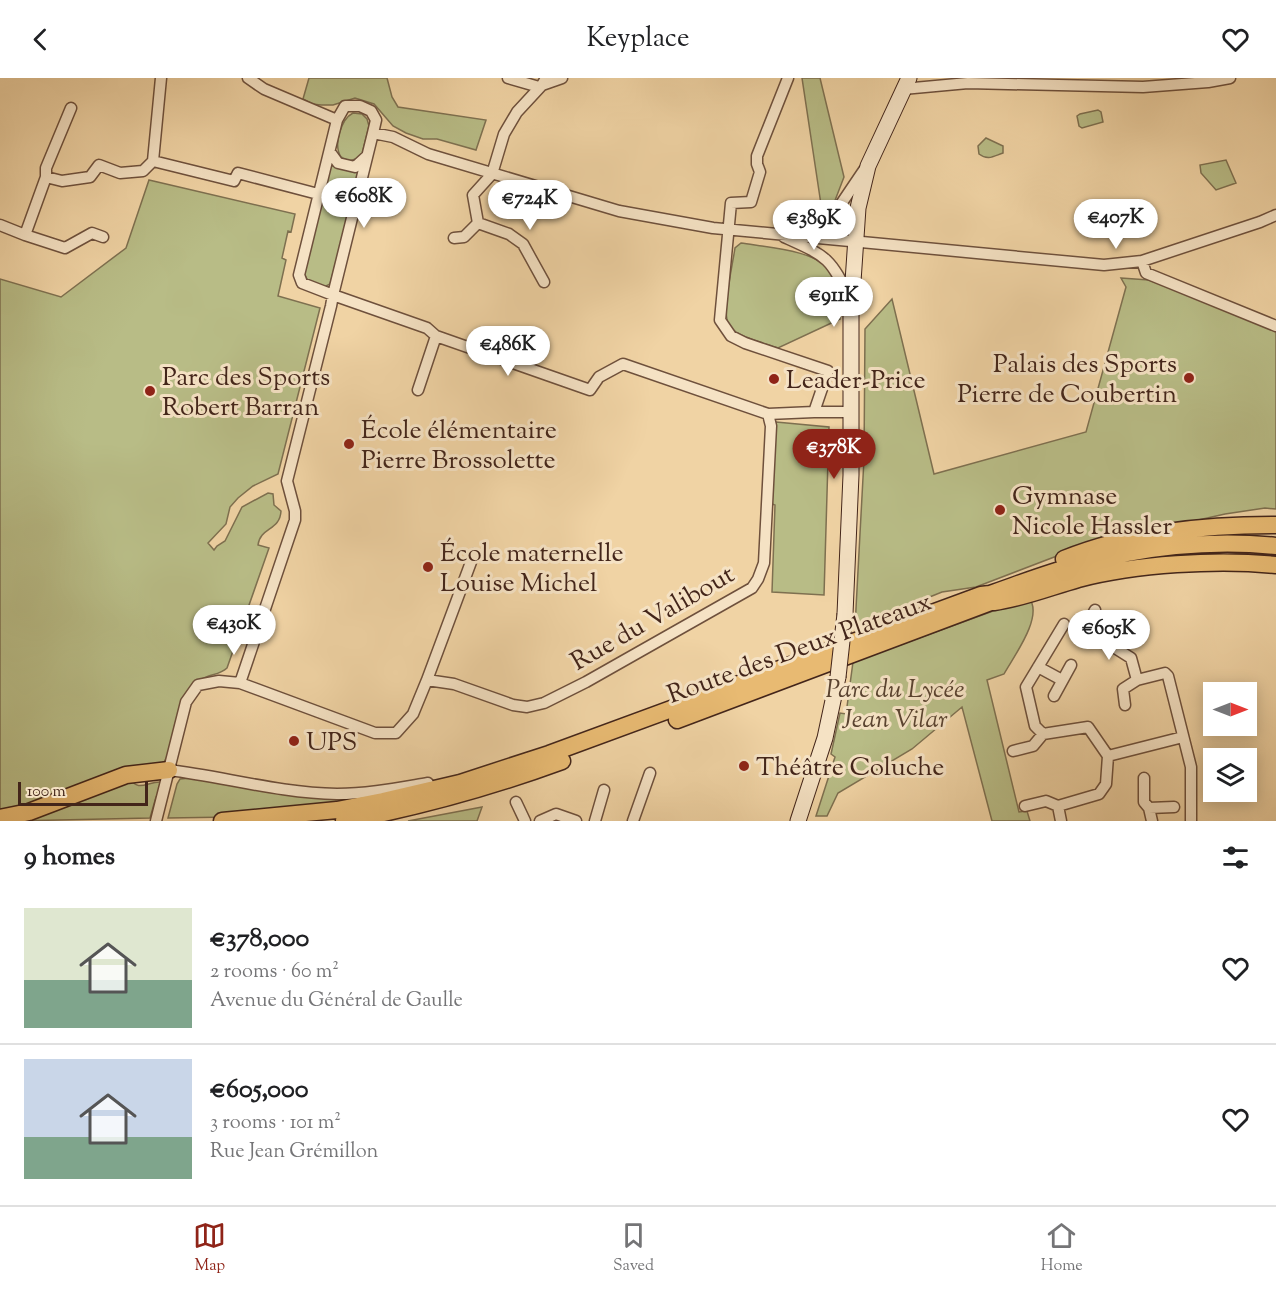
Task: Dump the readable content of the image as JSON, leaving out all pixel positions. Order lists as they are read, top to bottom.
{
  "streets": {
    "main road": ["Route des Deux Plateaux"],
    "street": ["Rue du Valibout"]
  },
  "parks": ["Parc du Lycée Jean Vilar"],
  "places": [
    "Palais des Sports Pierre de Coubertin",
    "Leader-Price",
    "Parc des Sports Robert Barran",
    "École élémentaire Pierre Brossolette",
    "Gymnase Nicole Hassler",
    "École maternelle Louise Michel",
    "UPS",
    "Théâtre Coluche"
  ],
  "scale_bar": "100 m",
  "north": "right",
  "page": {
    "header": "Keyplace",
    "price": [
      "€608K",
      "€724K",
      "€407K",
      "€389K",
      "€911K",
      "€486K",
      "€378K",
      "€430K",
      "€605K"
    ],
    "scale": "100 m",
    "heading": "9 homes",
    "list": [
      {
        "name": "€378,000",
        "note": "2 rooms · 60 m² · Avenue du Général de Gaulle"
      },
      {
        "name": "€605,000",
        "note": "3 rooms · 101 m² · Rue Jean Grémillon"
      }
    ],
    "tabs": ["Map", "Saved", "Home"]
  }
}
